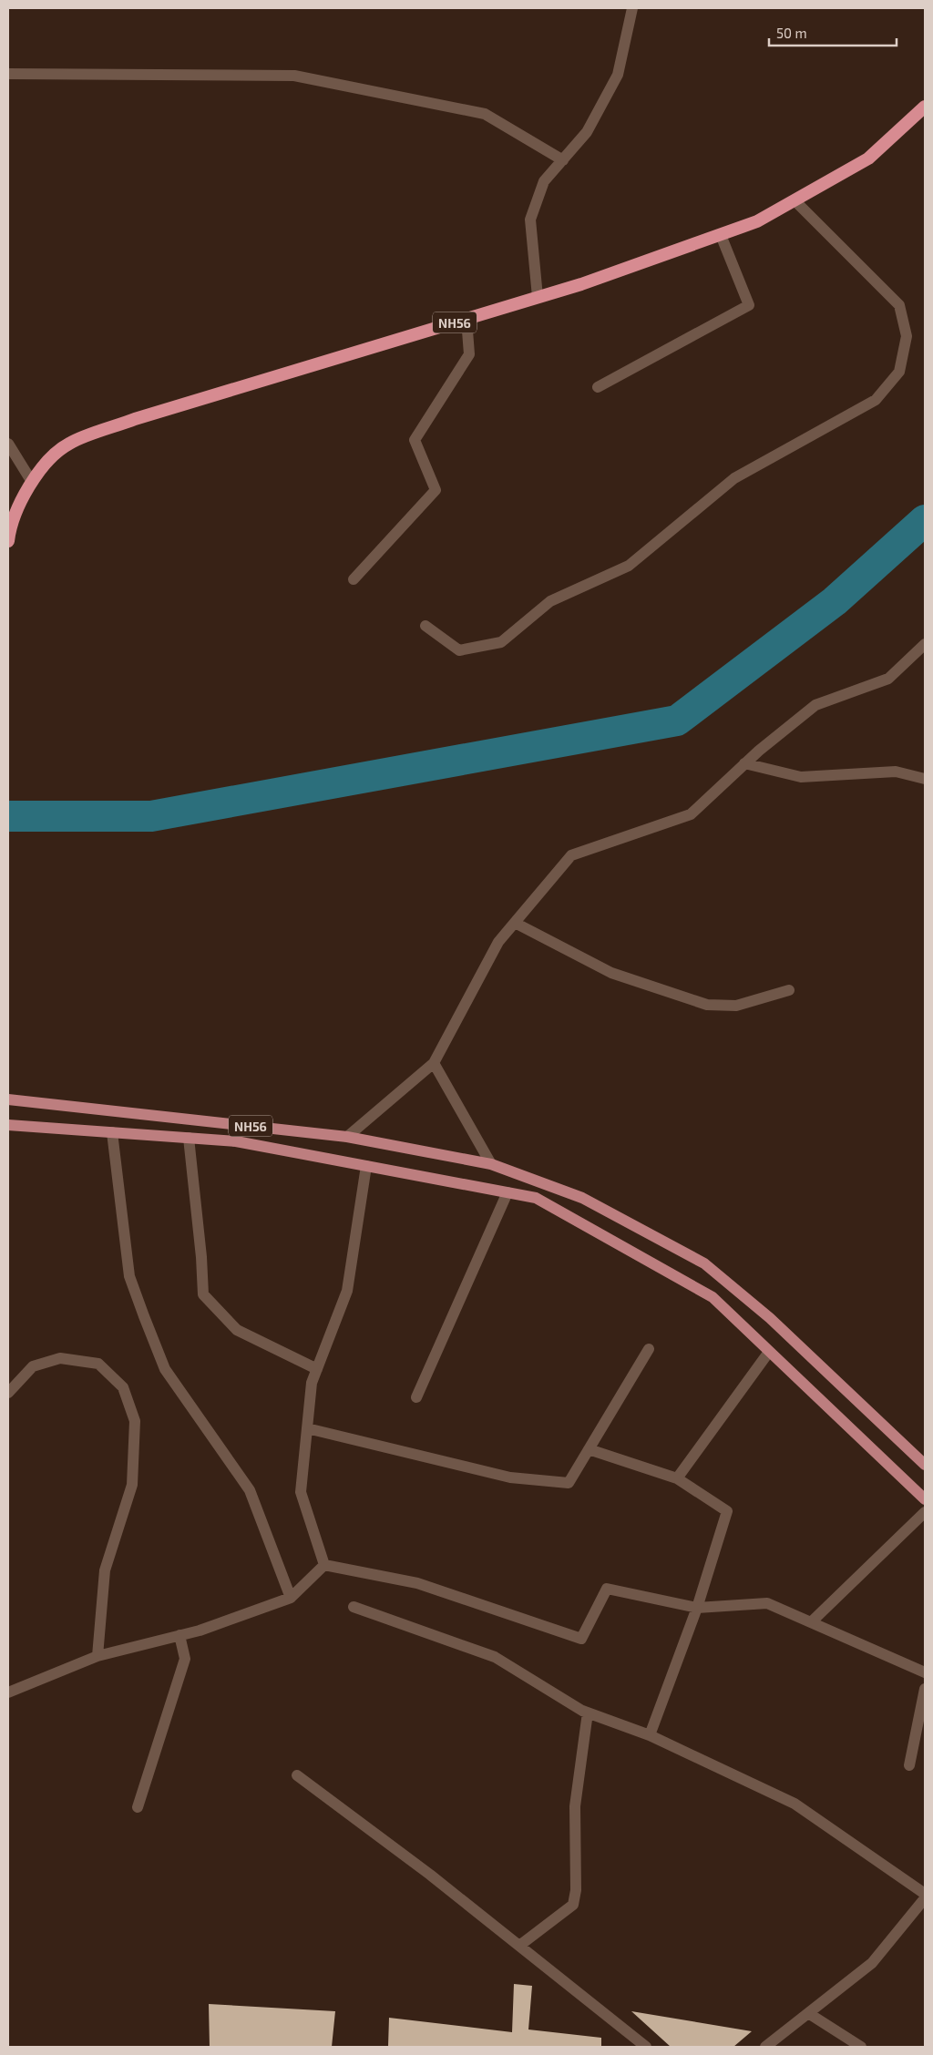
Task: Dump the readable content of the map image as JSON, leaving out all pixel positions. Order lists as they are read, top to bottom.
{
  "streets": {
    "highway": ["NH56"]
  },
  "scale_bar": "50 m"
}
